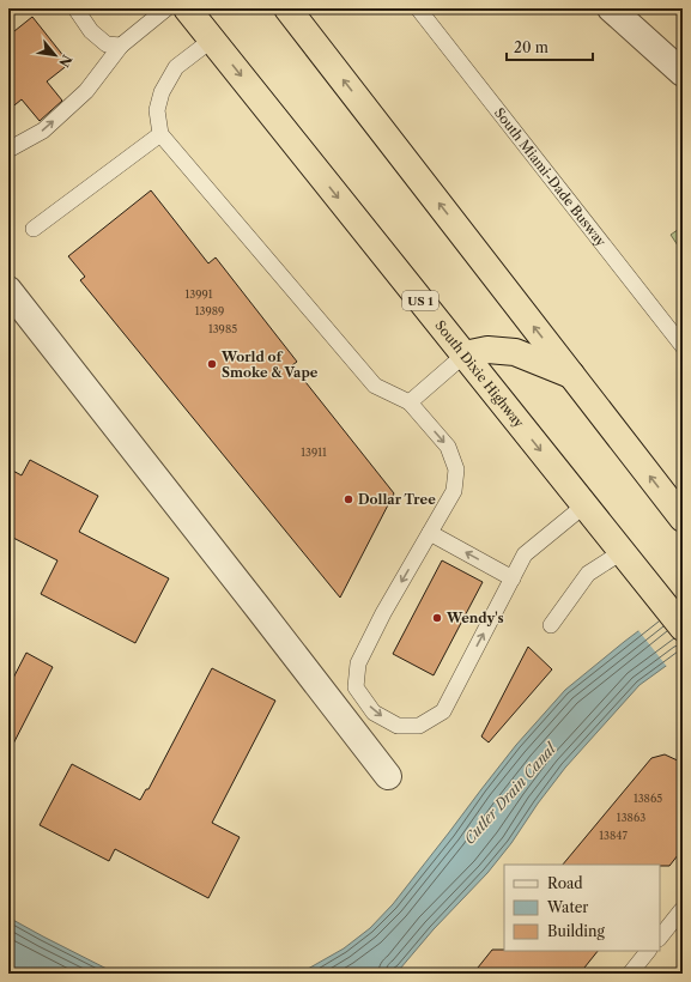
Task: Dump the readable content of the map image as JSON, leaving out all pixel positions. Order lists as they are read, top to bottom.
{
  "streets": {
    "highway": ["US 1", "South Dixie Highway"],
    "lane": ["South Miami-Dade Busway"]
  },
  "water": ["Cutler Drain Canal"],
  "places": ["World of Smoke & Vape", "Dollar Tree", "Wendy's"],
  "house_numbers": [
    "13991",
    "13989",
    "13985",
    "13911",
    "13865",
    "13863",
    "13847"
  ],
  "legend": ["Road", "Water", "Building"],
  "scale_bar": "20 m",
  "north": "bottom right"
}
